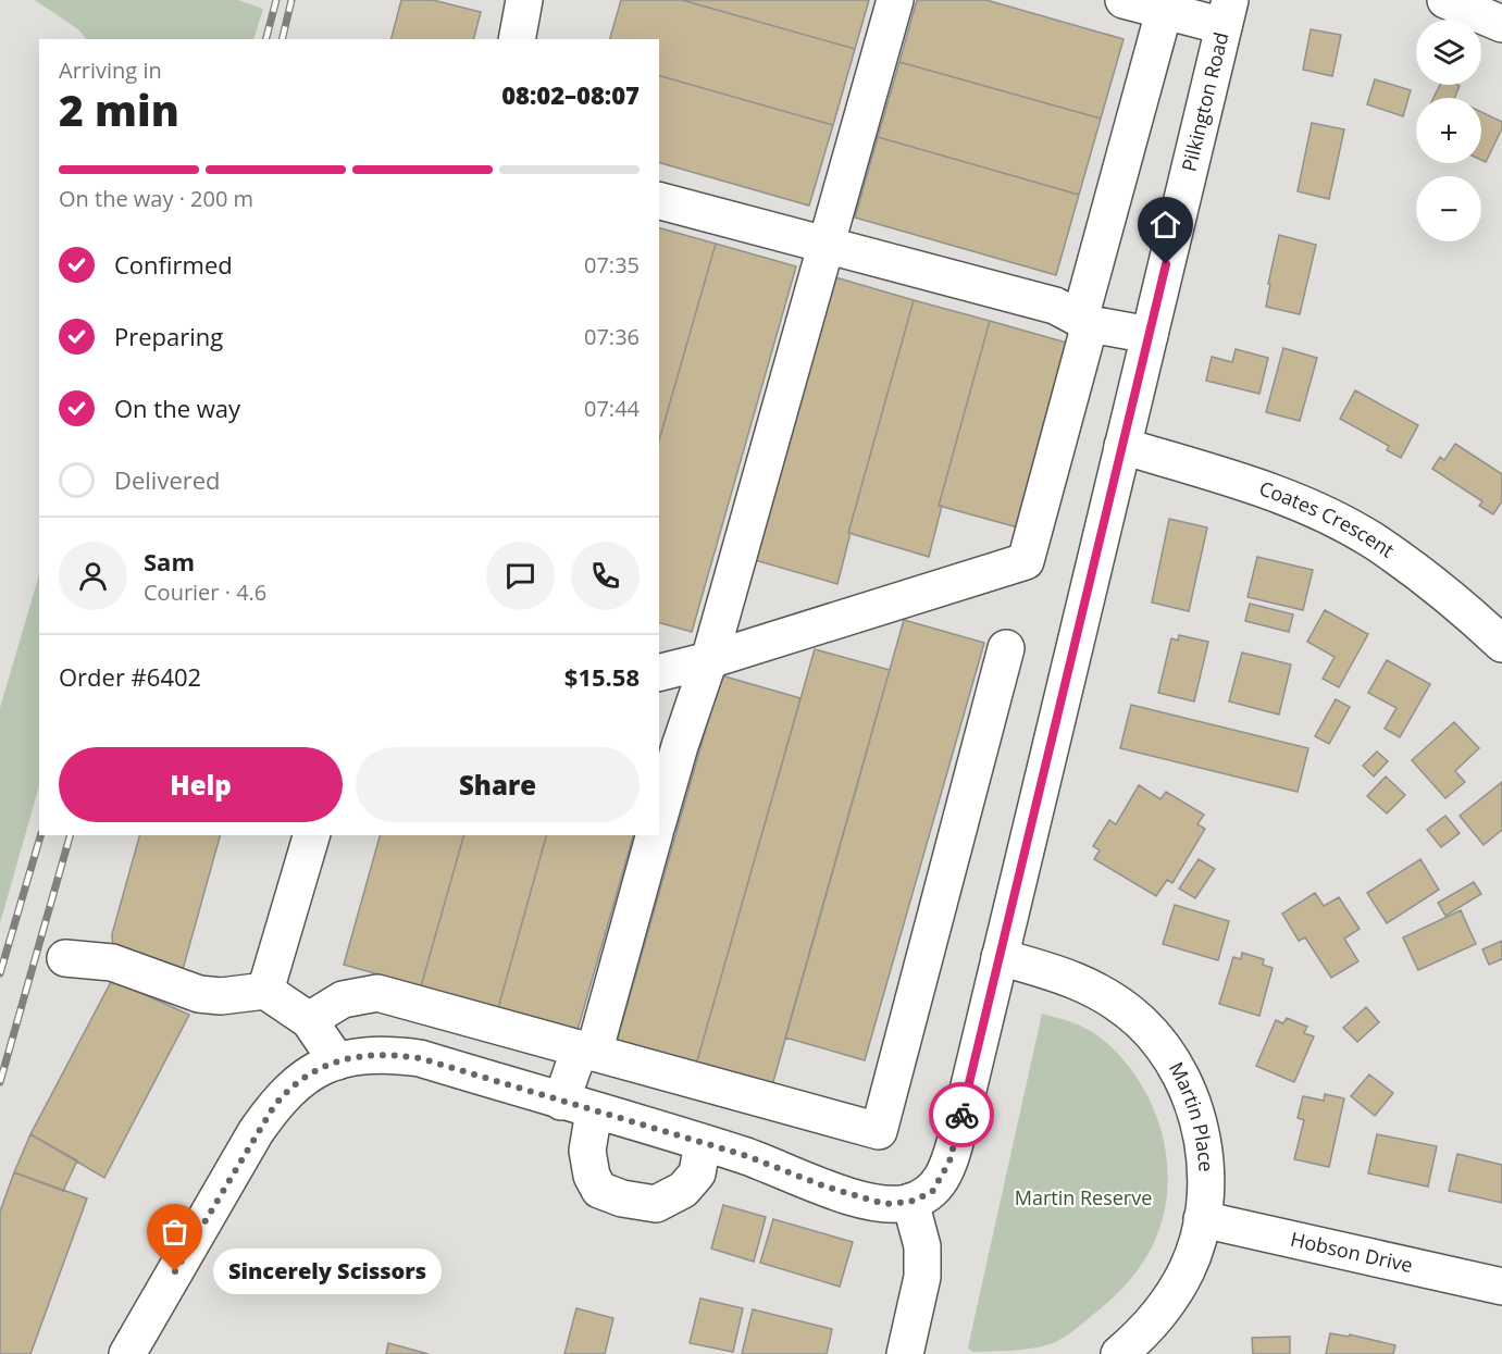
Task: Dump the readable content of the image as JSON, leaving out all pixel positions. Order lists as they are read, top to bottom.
{
  "streets": {
    "main road": [
      "Pilkington Road",
      "Coates Crescent",
      "Martin Place",
      "Hobson Drive"
    ]
  },
  "crossings": [
    ["Pilkington Road", "Coates Crescent"],
    ["Pilkington Road", "Martin Place"],
    ["Martin Place", "Hobson Drive"]
  ],
  "parks": ["Martin Reserve"],
  "places": ["Sincerely Scissors"],
  "page": {
    "map_buttons": ["+", "−"],
    "heading": ["2 min", "Arriving in", "08:02–08:07"],
    "panel": [
      "Sam",
      "Courier · 4.6",
      "Order #6402",
      "$15.58"
    ],
    "bar": "On the way · 200 m",
    "list": [
      ["Confirmed", "07:35"],
      ["Preparing", "07:36"],
      ["On the way", "07:44"],
      "Delivered"
    ],
    "buttons": ["Help", "Share"],
    "bubble": "Sincerely Scissors"
  }
}
